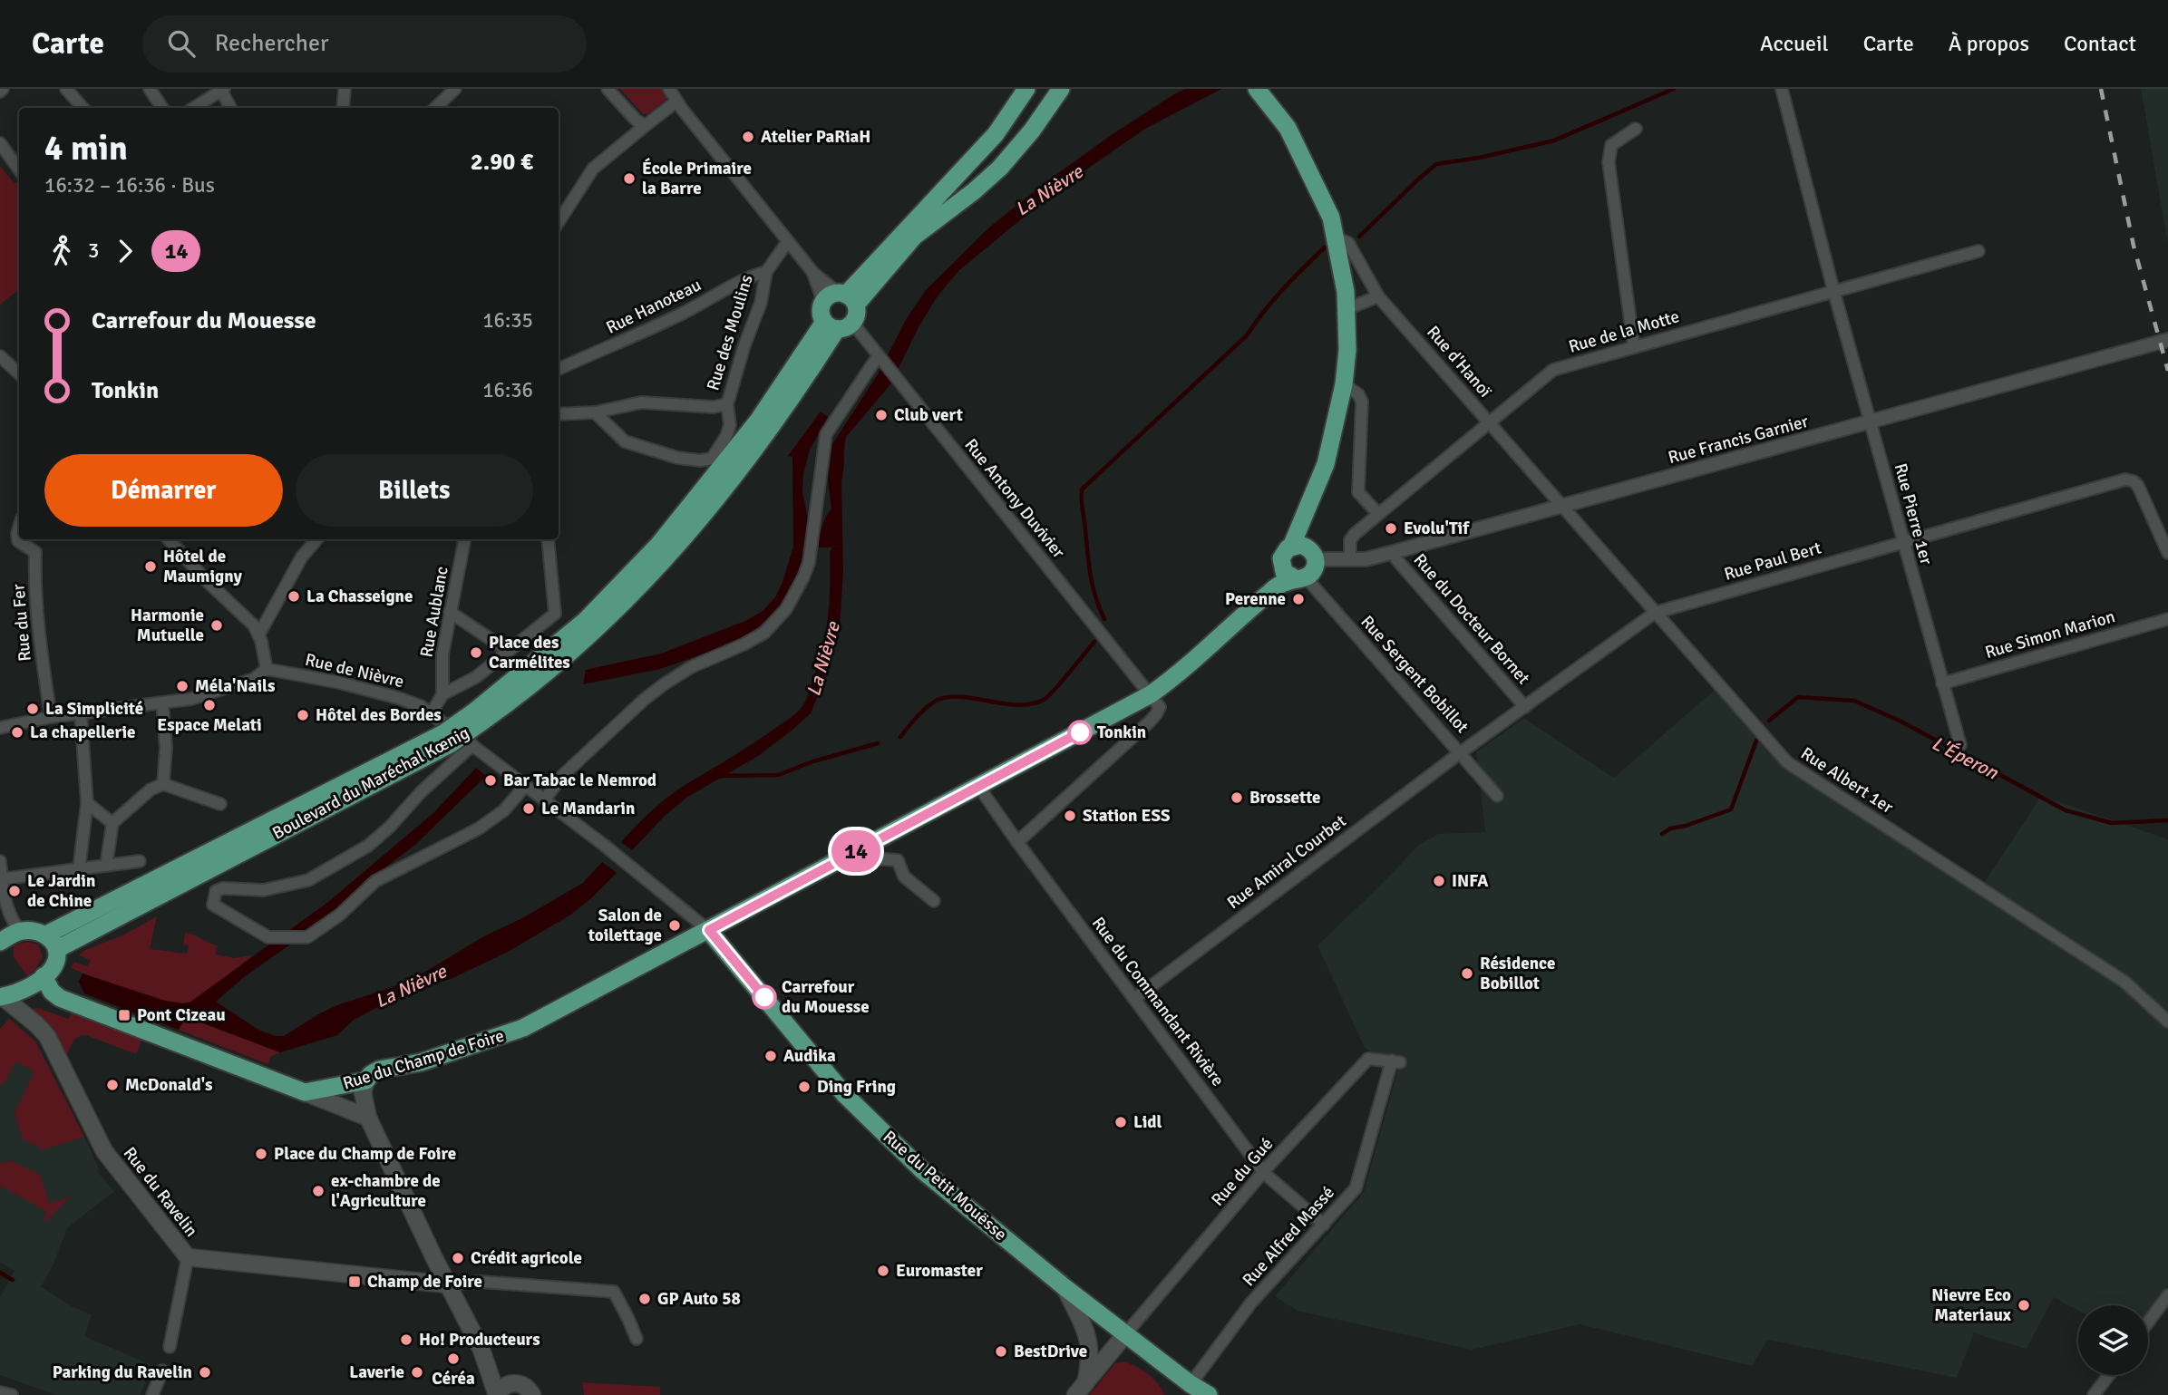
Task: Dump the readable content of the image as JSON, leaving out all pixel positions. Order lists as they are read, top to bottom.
{
  "streets": {
    "main road": [
      "Boulevard du Maréchal Kœnig",
      "Rue du Champ de Foire",
      "Rue du Petit Mouësse",
      "Rue du Ravelin"
    ],
    "street": [
      "Rue Hanoteau",
      "Rue de la Motte",
      "Rue des Moulins",
      "Rue d'Hanoï",
      "Rue Francis Garnier",
      "Rue Antony Duvivier",
      "Rue Pierre 1er",
      "Rue Paul Bert",
      "Rue Aublanc",
      "Rue du Docteur Bornet",
      "Rue du Fer",
      "Rue Simon Marion",
      "Rue de Nièvre",
      "Rue Sergent Bobillot",
      "Rue Albert 1er",
      "Rue Amiral Courbet",
      "Rue du Commandant Rivière",
      "Rue du Gué",
      "Rue Alfred Massé"
    ]
  },
  "crossings": [
    ["Rue Hanoteau", "Rue des Moulins"],
    ["Rue de la Motte", "Rue d'Hanoï"],
    ["Rue de la Motte", "Rue Francis Garnier"],
    ["Rue de la Motte", "Rue Pierre 1er"],
    ["Rue d'Hanoï", "Rue Francis Garnier"],
    ["Rue d'Hanoï", "Rue Albert 1er"],
    ["Rue Francis Garnier", "Rue Pierre 1er"],
    ["Rue Francis Garnier", "Rue du Docteur Bornet"],
    ["Rue Francis Garnier", "Rue Sergent Bobillot"],
    ["Rue Francis Garnier", "Rue Albert 1er"],
    ["Rue Antony Duvivier", "Boulevard du Maréchal Kœnig"],
    ["Rue Antony Duvivier", "Rue du Champ de Foire"],
    ["Rue Pierre 1er", "Rue Paul Bert"],
    ["Rue Pierre 1er", "Rue Simon Marion"],
    ["Rue Paul Bert", "Rue du Docteur Bornet"],
    ["Rue Paul Bert", "Rue Sergent Bobillot"],
    ["Rue Paul Bert", "Rue Albert 1er"],
    ["Rue Paul Bert", "Rue Amiral Courbet"],
    ["Rue de Nièvre", "Rue du Champ de Foire"],
    ["Rue de Nièvre", "Rue du Petit Mouësse"],
    ["Rue Sergent Bobillot", "Rue Amiral Courbet"],
    ["Rue Amiral Courbet", "Rue du Commandant Rivière"],
    ["Rue du Commandant Rivière", "Rue du Champ de Foire"],
    ["Rue du Commandant Rivière", "Rue du Gué"],
    ["Rue du Commandant Rivière", "Rue Alfred Massé"],
    ["Rue du Champ de Foire", "Rue du Petit Mouësse"],
    ["Rue du Gué", "Rue du Petit Mouësse"],
    ["Rue du Gué", "Rue Alfred Massé"],
    ["Rue du Petit Mouësse", "Rue Alfred Massé"]
  ],
  "water": ["La Nièvre", "L'Éperon"],
  "places": {
    "other": [
      "Atelier PaRiaH",
      "École Primaire la Barre",
      "Club vert",
      "Evolu'Tif",
      "Hôtel de Maumigny",
      "La Chasseigne",
      "Perenne",
      "Harmonie Mutuelle",
      "Place des Carmélites",
      "Méla'Nails",
      "Espace Melati",
      "La Simplicité",
      "Hôtel des Bordes",
      "La chapellerie",
      "Tonkin",
      "Bar Tabac le Nemrod",
      "Brossette",
      "Le Mandarin",
      "Station ESS",
      "INFA",
      "Le Jardin de Chine",
      "Salon de toilettage",
      "Résidence Bobillot",
      "Carrefour du Mouesse",
      "Audika",
      "McDonald's",
      "Ding Fring",
      "Lidl",
      "Place du Champ de Foire",
      "ex-chambre de l'Agriculture",
      "Crédit agricole",
      "Euromaster",
      "GP Auto 58",
      "Nievre Eco Materiaux",
      "Ho! Producteurs",
      "BestDrive",
      "Céréa",
      "Parking du Ravelin",
      "Laverie"
    ],
    "transit": ["Pont Cizeau", "Champ de Foire"]
  },
  "lines": ["bus line 14"],
  "page": {
    "header": "Carte",
    "search": "Rechercher",
    "nav": [
      "Accueil",
      "Carte",
      "À propos",
      "Contact"
    ],
    "on_map": "14",
    "heading": ["4 min", "16:32 – 16:36 · Bus", "2.90 €"],
    "legs": ["3", "14"],
    "list": [
      {
        "name": "Carrefour du Mouesse",
        "value": "16:35"
      },
      {
        "name": "Tonkin",
        "value": "16:36"
      }
    ],
    "buttons": ["Démarrer", "Billets"]
  }
}
